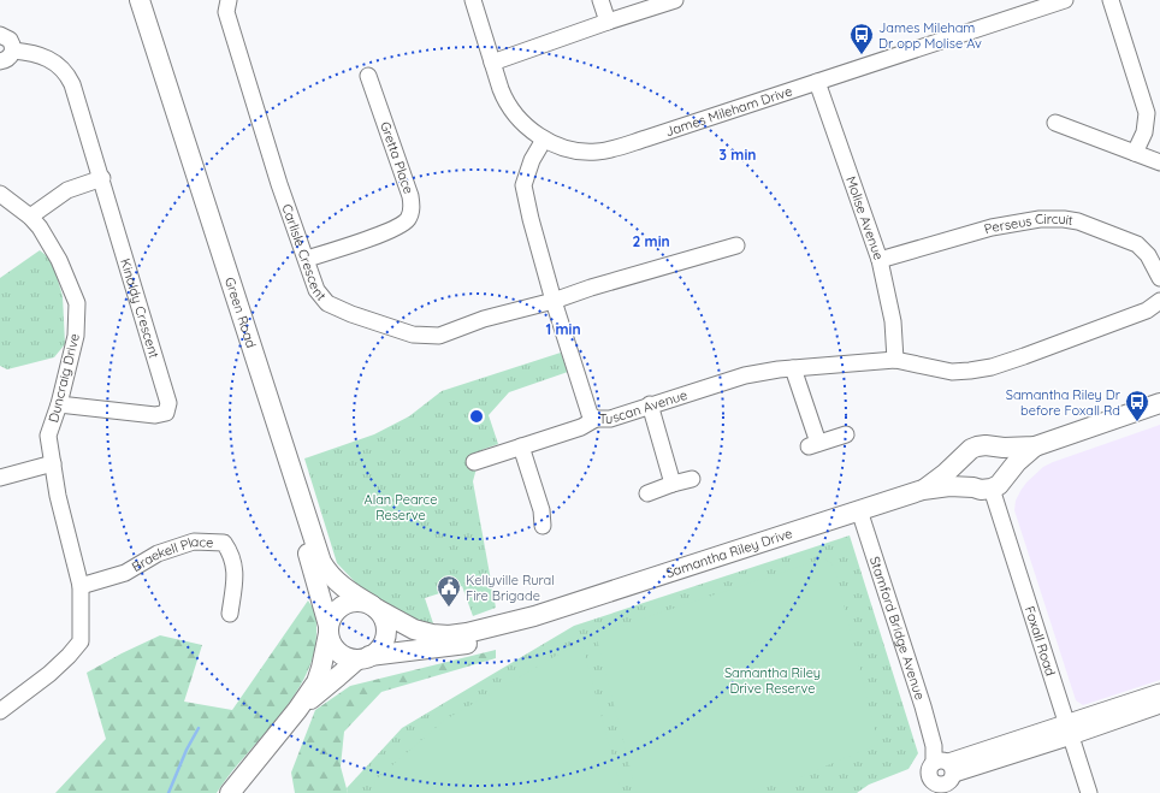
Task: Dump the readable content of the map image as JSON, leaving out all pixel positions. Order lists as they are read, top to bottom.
{
  "streets": {
    "main road": ["Green Road", "Samantha Riley Drive"],
    "street": [
      "James Mileham Drive",
      "Gretta Place",
      "Molise Avenue",
      "Perseus Circuit",
      "Carlisle Crescent",
      "Kinaldy Crescent",
      "Duncraig Drive",
      "Tuscan Avenue",
      "Braekell Place",
      "Stamford Bridge Avenue",
      "Foxall Road"
    ]
  },
  "crossings": [
    ["James Mileham Drive", "Molise Avenue"],
    ["James Mileham Drive", "Tuscan Avenue"],
    ["Gretta Place", "Carlisle Crescent"],
    ["Molise Avenue", "Perseus Circuit"],
    ["Molise Avenue", "Tuscan Avenue"],
    ["Carlisle Crescent", "Tuscan Avenue"],
    ["Kinaldy Crescent", "Duncraig Drive"],
    ["Green Road", "Samantha Riley Drive"],
    ["Duncraig Drive", "Braekell Place"],
    ["Samantha Riley Drive", "Stamford Bridge Avenue"],
    ["Samantha Riley Drive", "Foxall Road"]
  ],
  "parks": ["Alan Pearce Reserve", "Samantha Riley Drive Reserve"],
  "places": {
    "bus stop": ["James Mileham Dr opp Molise Av", "Samantha Riley Dr before Foxall Rd"],
    "public building": ["Kellyville Rural Fire Brigade"]
  },
  "rings": ["3 min", "2 min", "1 min"]
}
